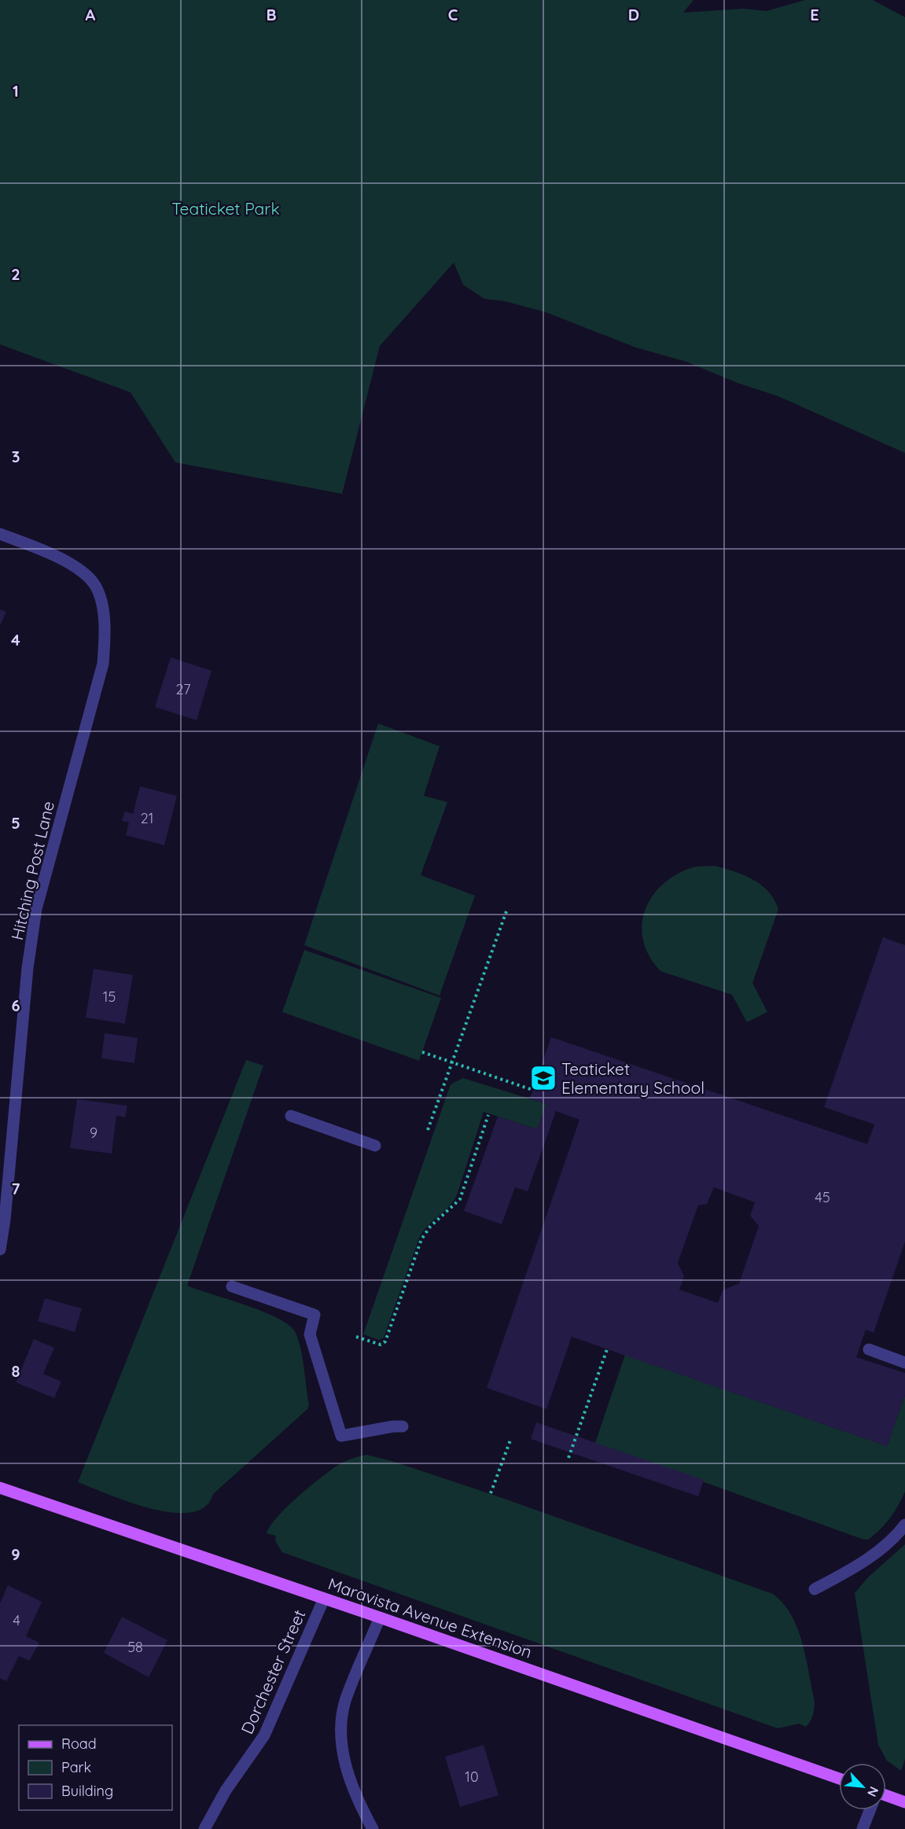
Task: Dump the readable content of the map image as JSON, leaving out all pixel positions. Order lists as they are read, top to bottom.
{
  "streets": {
    "main road": ["Maravista Avenue Extension"],
    "street": ["Hitching Post Lane", "Dorchester Street"]
  },
  "crossings": [
    ["Maravista Avenue Extension", "Dorchester Street"]
  ],
  "parks": ["Teaticket Park"],
  "places": {
    "school or university": ["Teaticket Elementary School"]
  },
  "house_numbers": [
    "27",
    "21",
    "15",
    "9",
    "45",
    "4",
    "58",
    "10"
  ],
  "legend": ["Road", "Park", "Building"],
  "north": "bottom right",
  "grid": {
    "columns": [
      "A",
      "B",
      "C",
      "D",
      "E"
    ],
    "rows": [
      "1",
      "2",
      "3",
      "4",
      "5",
      "6",
      "7",
      "8",
      "9"
    ]
  }
}
